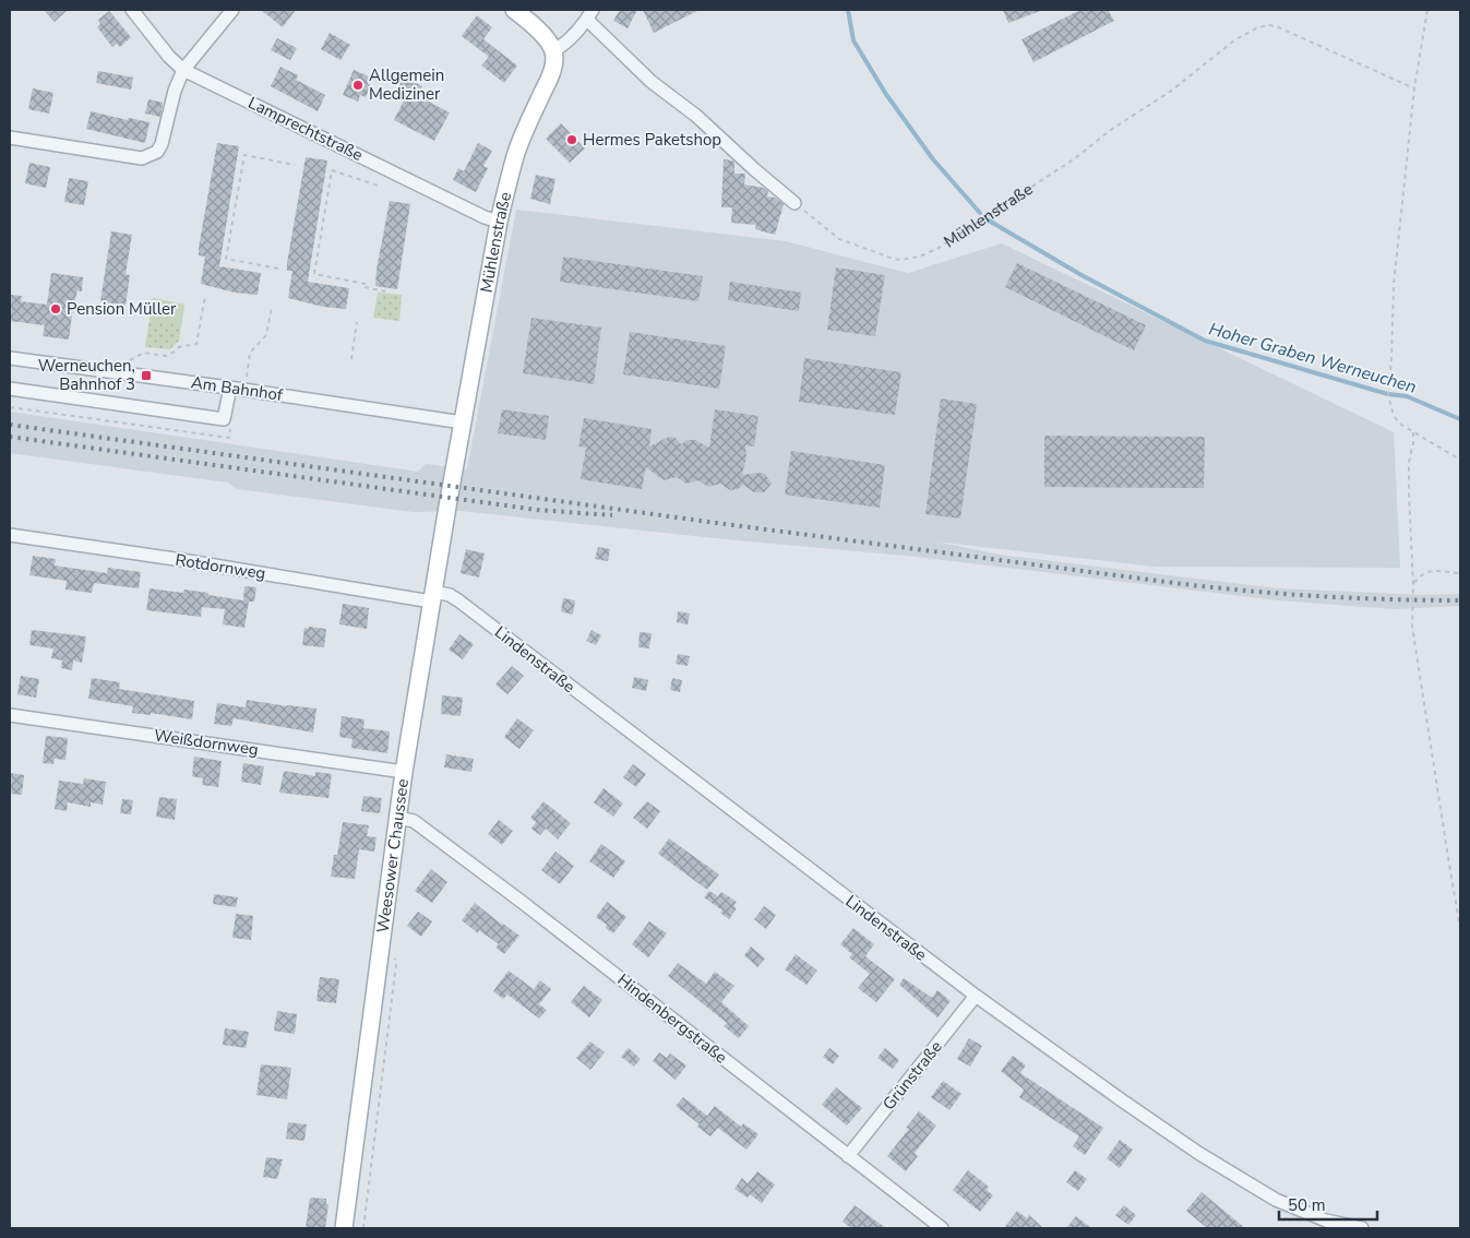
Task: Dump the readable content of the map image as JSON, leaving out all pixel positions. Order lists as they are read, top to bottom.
{
  "streets": {
    "main road": ["Mühlenstraße", "Weesower Chaussee"],
    "street": [
      "Lamprechtstraße",
      "Am Bahnhof",
      "Rotdornweg",
      "Lindenstraße",
      "Weißdornweg",
      "Hindenbergstraße",
      "Grünstraße"
    ]
  },
  "crossings": [
    ["Lamprechtstraße", "Mühlenstraße"],
    ["Mühlenstraße", "Am Bahnhof"],
    ["Mühlenstraße", "Weesower Chaussee"],
    ["Rotdornweg", "Lindenstraße"],
    ["Rotdornweg", "Weesower Chaussee"],
    ["Lindenstraße", "Weesower Chaussee"],
    ["Lindenstraße", "Grünstraße"],
    ["Weißdornweg", "Weesower Chaussee"],
    ["Weesower Chaussee", "Hindenbergstraße"],
    ["Hindenbergstraße", "Grünstraße"]
  ],
  "water": ["Hoher Graben Werneuchen"],
  "places": {
    "other": ["Allgemein Mediziner", "Hermes Paketshop", "Pension Müller"],
    "transit": ["Werneuchen, Bahnhof 3"]
  },
  "scale_bar": "50 m"
}
